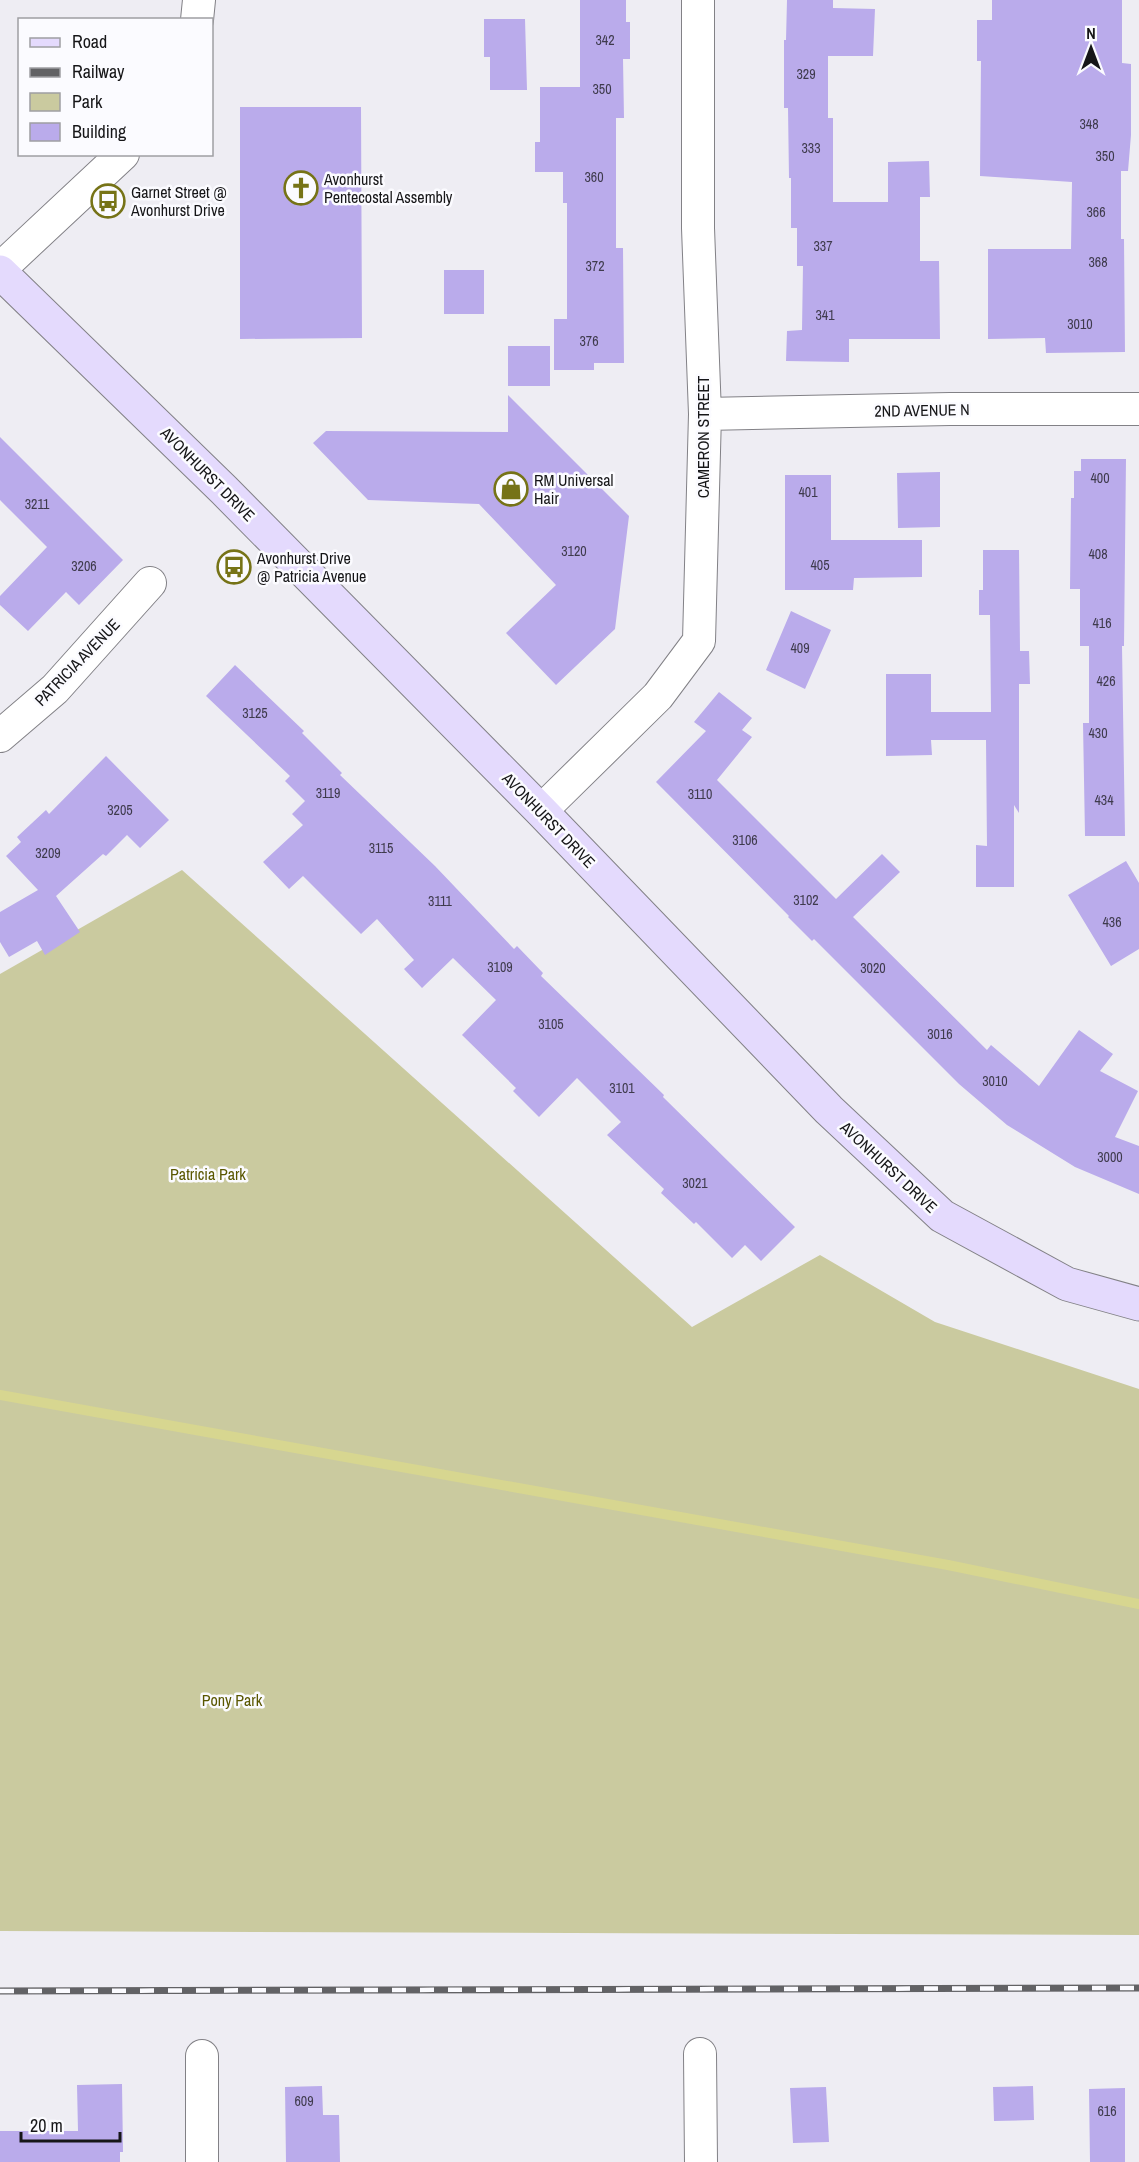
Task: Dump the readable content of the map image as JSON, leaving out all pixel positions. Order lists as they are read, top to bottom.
{
  "streets": {
    "street": [
      "2ND AVENUE N",
      "CAMERON STREET",
      "AVONHURST DRIVE",
      "PATRICIA AVENUE"
    ]
  },
  "crossings": [
    ["2ND AVENUE N", "CAMERON STREET"],
    ["CAMERON STREET", "AVONHURST DRIVE"]
  ],
  "parks": ["Patricia Park", "Pony Park"],
  "places": {
    "church": ["Avonhurst Pentecostal Assembly"],
    "bus stop": ["Garnet Street @ Avonhurst Drive", "Avonhurst Drive @ Patricia Avenue"],
    "shop": ["RM Universal Hair"]
  },
  "house_numbers": [
    "342",
    "329",
    "350",
    "348",
    "333",
    "350",
    "360",
    "366",
    "337",
    "368",
    "372",
    "341",
    "3010",
    "376",
    "400",
    "401",
    "3211",
    "3120",
    "408",
    "405",
    "3206",
    "416",
    "409",
    "426",
    "3125",
    "430",
    "3119",
    "3110",
    "434",
    "3205",
    "3106",
    "3115",
    "3209",
    "3102",
    "3111",
    "436",
    "3109",
    "3020",
    "3105",
    "3016",
    "3010",
    "3101",
    "3000",
    "3021",
    "609",
    "616"
  ],
  "legend": [
    "Road",
    "Railway",
    "Park",
    "Building"
  ],
  "scale_bar": "20 m",
  "north": "top"
}
